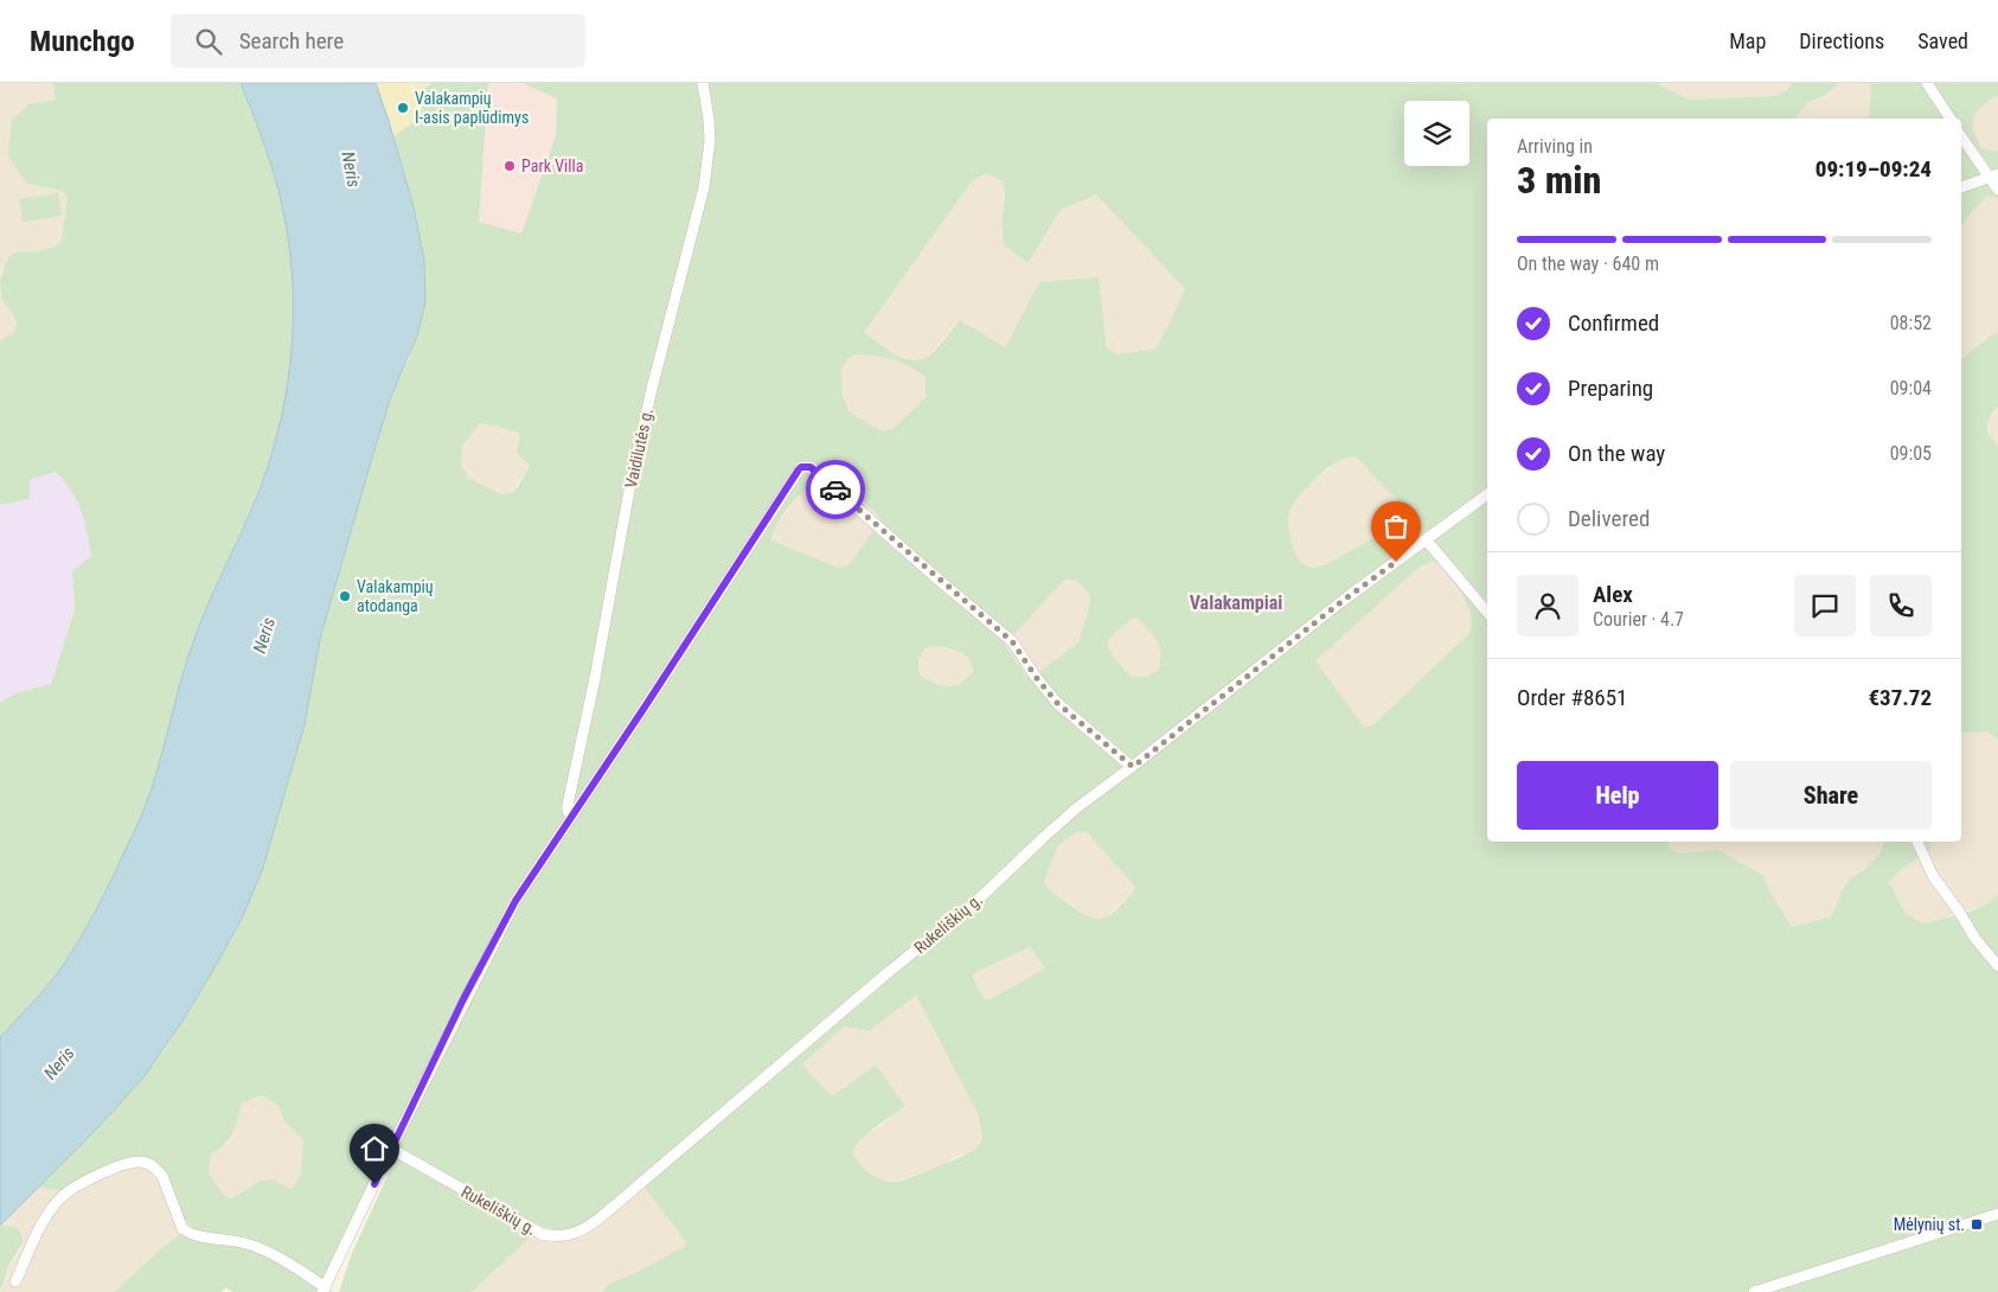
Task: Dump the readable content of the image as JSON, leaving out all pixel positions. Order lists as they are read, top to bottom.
{
  "streets": {
    "street": ["Vaidilutės g.", "Rukeliškių g."]
  },
  "districts": ["Valakampiai"],
  "water": ["Neris"],
  "places": {
    "other": ["Valakampių I-asis paplūdimys", "Park Villa", "Valakampių atodanga"],
    "transit": ["Mėlynių st."]
  },
  "page": {
    "header": "Munchgo",
    "search": "Search here",
    "nav": ["Map", "Directions", "Saved"],
    "heading": ["3 min", "Arriving in", "09:19–09:24"],
    "panel": [
      "Alex",
      "Courier · 4.7",
      "Order #8651",
      "€37.72"
    ],
    "bar": "On the way · 640 m",
    "list": [
      ["Confirmed", "08:52"],
      ["Preparing", "09:04"],
      ["On the way", "09:05"],
      "Delivered"
    ],
    "buttons": ["Help", "Share"]
  }
}
